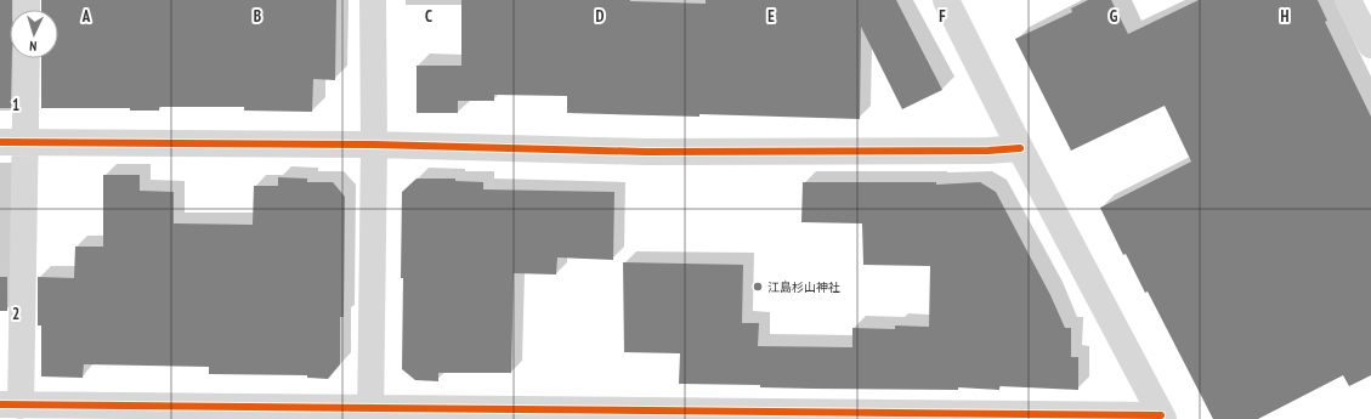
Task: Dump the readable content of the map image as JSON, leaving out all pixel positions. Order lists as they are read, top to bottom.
{
  "places": ["江島杉山神社"],
  "north": "bottom",
  "grid": {
    "columns": [
      "A",
      "B",
      "C",
      "D",
      "E",
      "F",
      "G",
      "H"
    ],
    "rows": ["1", "2"]
  }
}
